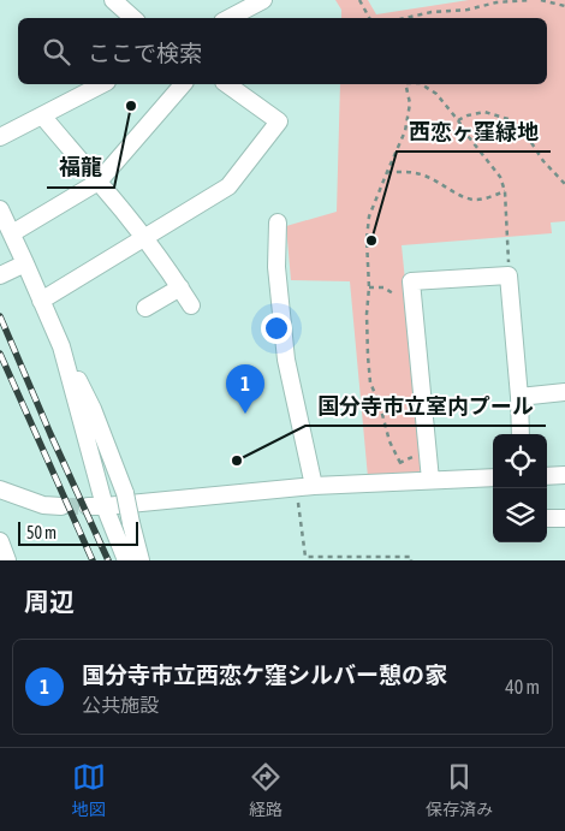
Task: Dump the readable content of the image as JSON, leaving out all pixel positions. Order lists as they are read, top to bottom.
{
  "places": ["福龍", "西恋ヶ窪緑地", "国分寺市立室内プール"],
  "scale_bar": "50 m",
  "page": {
    "search": "ここで検索",
    "pins": "1",
    "scale": "50 m",
    "heading": "周辺",
    "list": [
      {
        "mark": "1",
        "name": "国分寺市立西恋ケ窪シルバー憩の家",
        "note": "公共施設",
        "value": "40 m"
      }
    ],
    "nav": ["地図", "経路", "保存済み"]
  }
}
